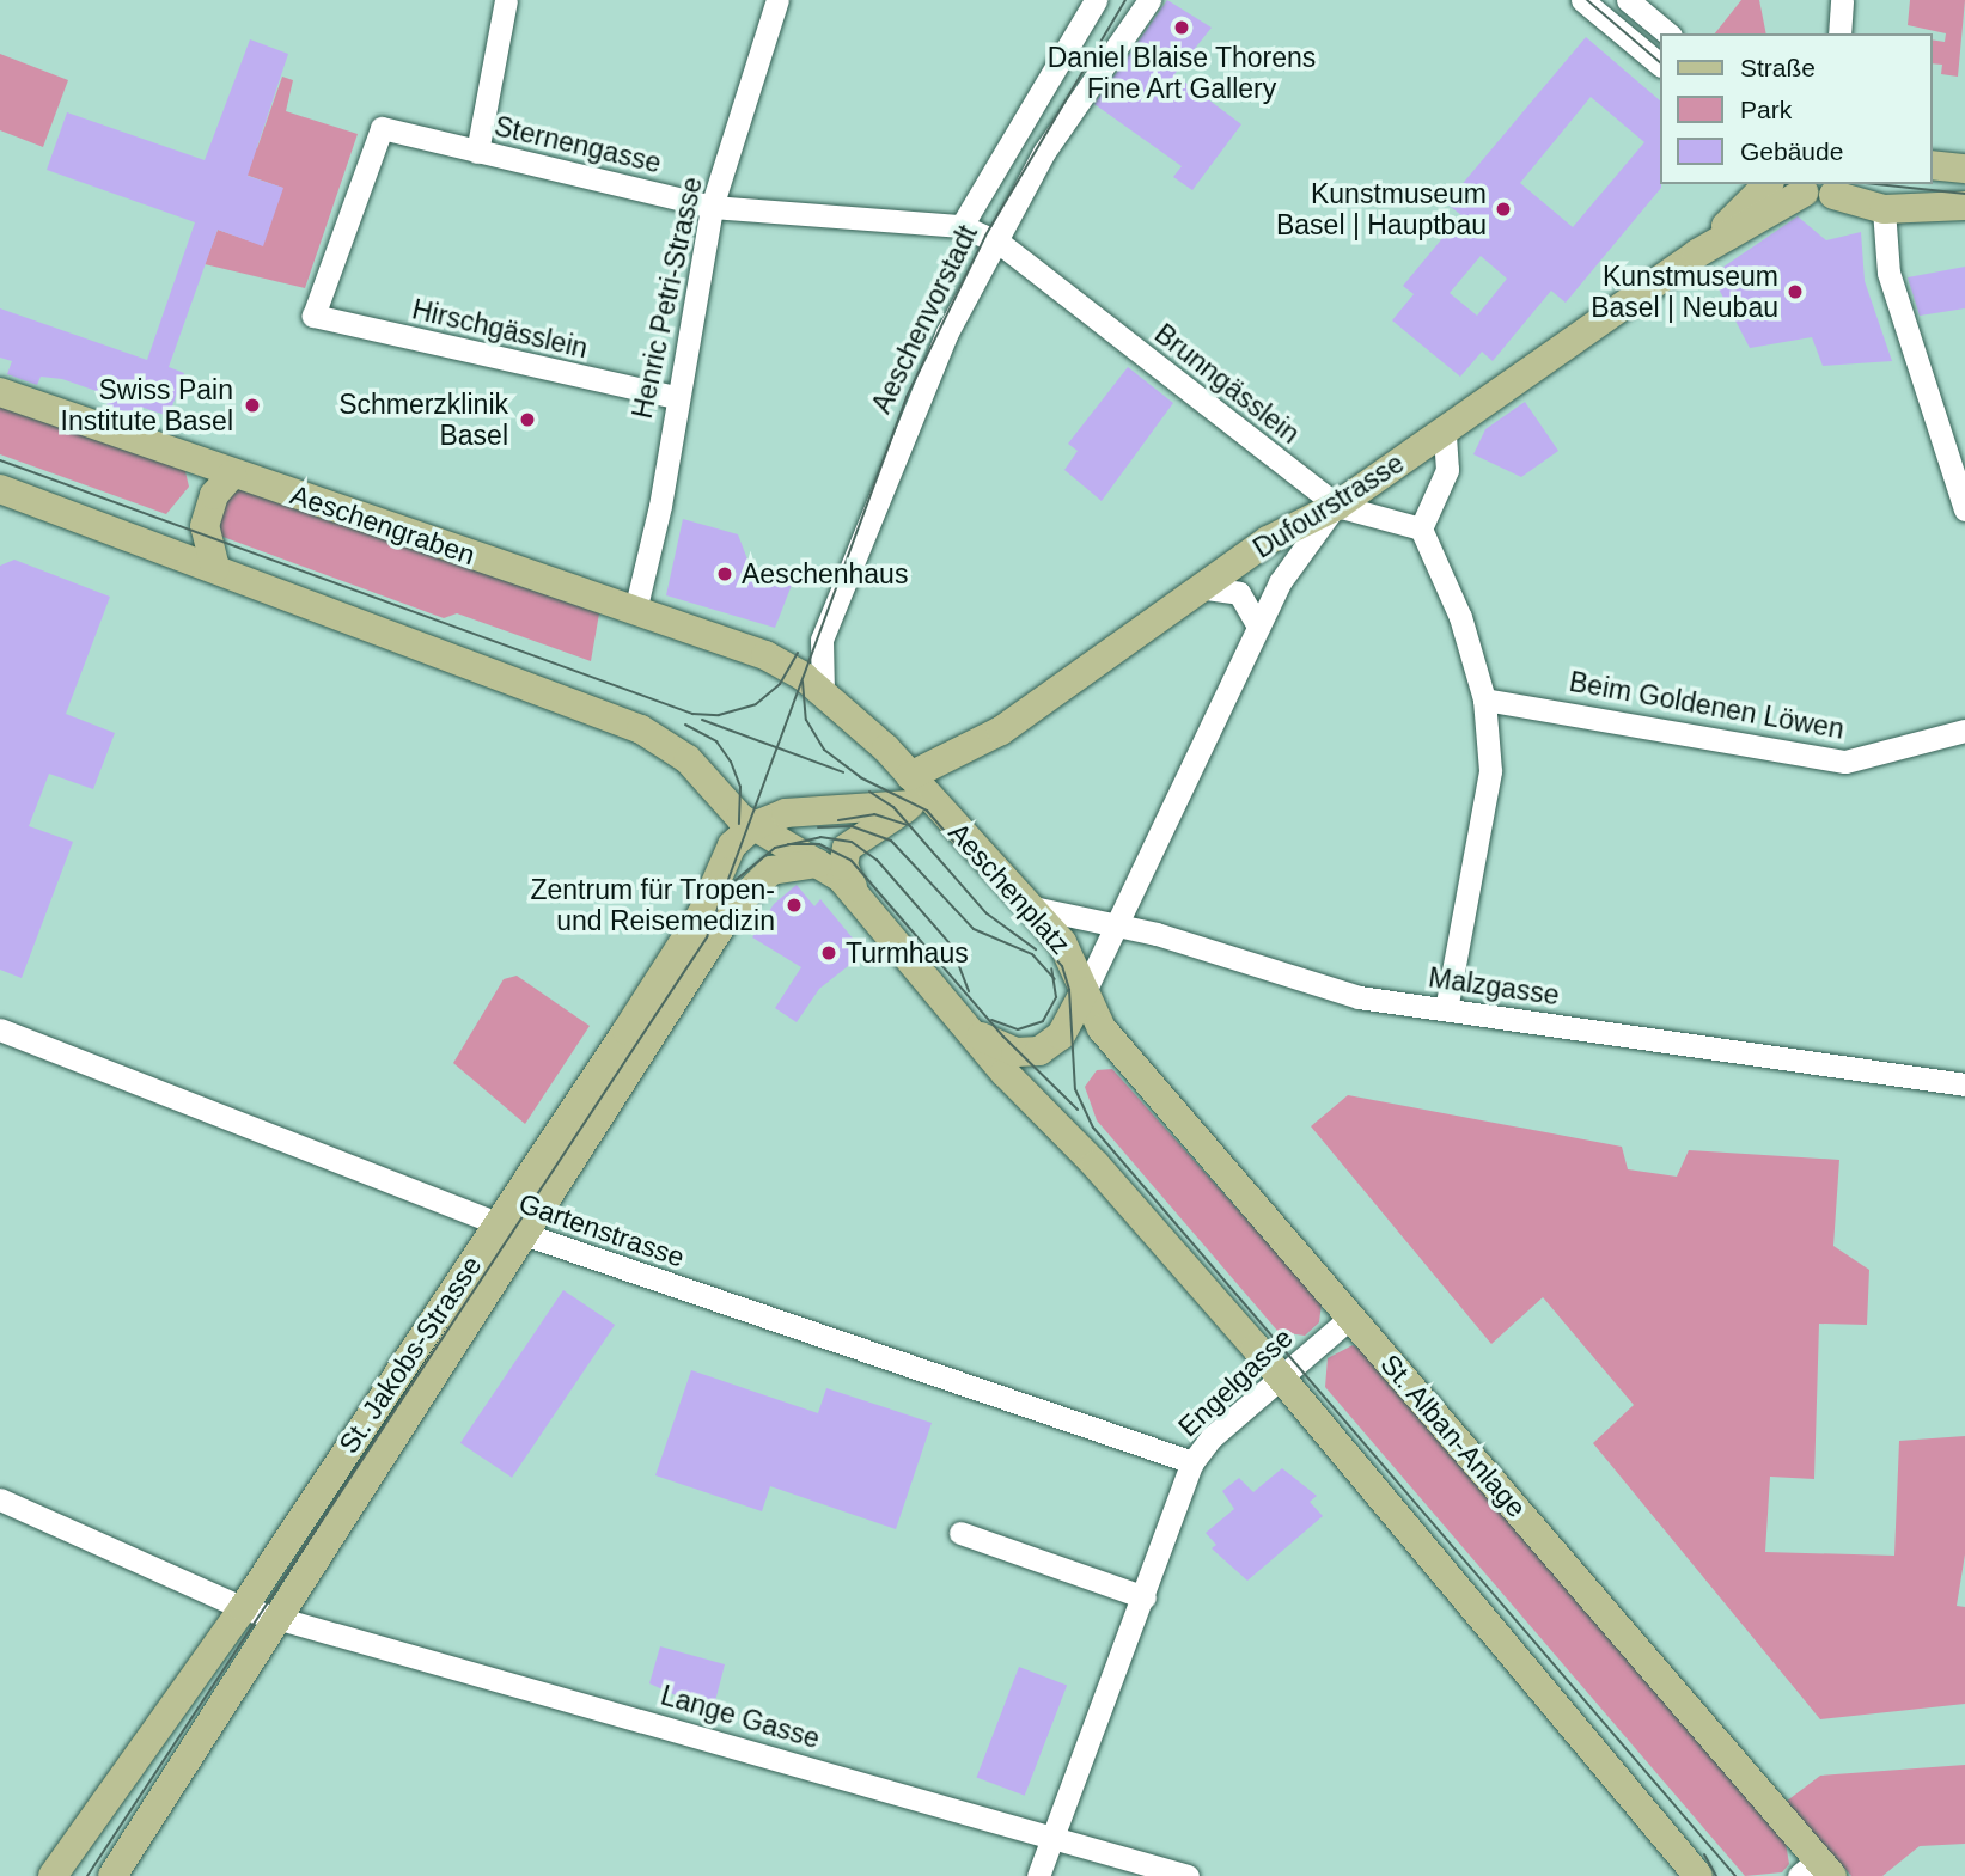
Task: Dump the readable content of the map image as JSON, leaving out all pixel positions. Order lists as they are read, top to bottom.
{
  "streets": {
    "main road": [
      "Dufourstrasse",
      "Aeschengraben",
      "Aeschenplatz",
      "St. Jakobs-Strasse",
      "St. Alban-Anlage"
    ],
    "street": [
      "Sternengasse",
      "Henric Petri-Strasse",
      "Aeschenvorstadt",
      "Hirschgässlein",
      "Brunngässlein",
      "Beim Goldenen Löwen",
      "Malzgasse",
      "Gartenstrasse",
      "Engelgasse",
      "Lange Gasse"
    ]
  },
  "crossings": [
    ["Sternengasse", "Henric Petri-Strasse"],
    ["Sternengasse", "Aeschenvorstadt"],
    ["Sternengasse", "Hirschgässlein"],
    ["Sternengasse", "Brunngässlein"],
    ["Henric Petri-Strasse", "Hirschgässlein"],
    ["Henric Petri-Strasse", "Aeschengraben"],
    ["Aeschenvorstadt", "Brunngässlein"],
    ["Aeschenvorstadt", "Aeschenplatz"],
    ["Brunngässlein", "Dufourstrasse"],
    ["Dufourstrasse", "Aeschenplatz"],
    ["Aeschengraben", "Aeschenplatz"],
    ["Aeschenplatz", "Malzgasse"],
    ["Aeschenplatz", "St. Alban-Anlage"],
    ["Gartenstrasse", "St. Jakobs-Strasse"],
    ["Gartenstrasse", "Engelgasse"],
    ["St. Jakobs-Strasse", "Lange Gasse"],
    ["Engelgasse", "St. Alban-Anlage"],
    ["Engelgasse", "Lange Gasse"]
  ],
  "places": [
    "Daniel Blaise Thorens Fine Art Gallery",
    "Kunstmuseum Basel | Hauptbau",
    "Kunstmuseum Basel | Neubau",
    "Swiss Pain Institute Basel",
    "Schmerzklinik Basel",
    "Aeschenhaus",
    "Zentrum für Tropen- und Reisemedizin",
    "Turmhaus"
  ],
  "legend": ["Straße", "Park", "Gebäude"]
}
